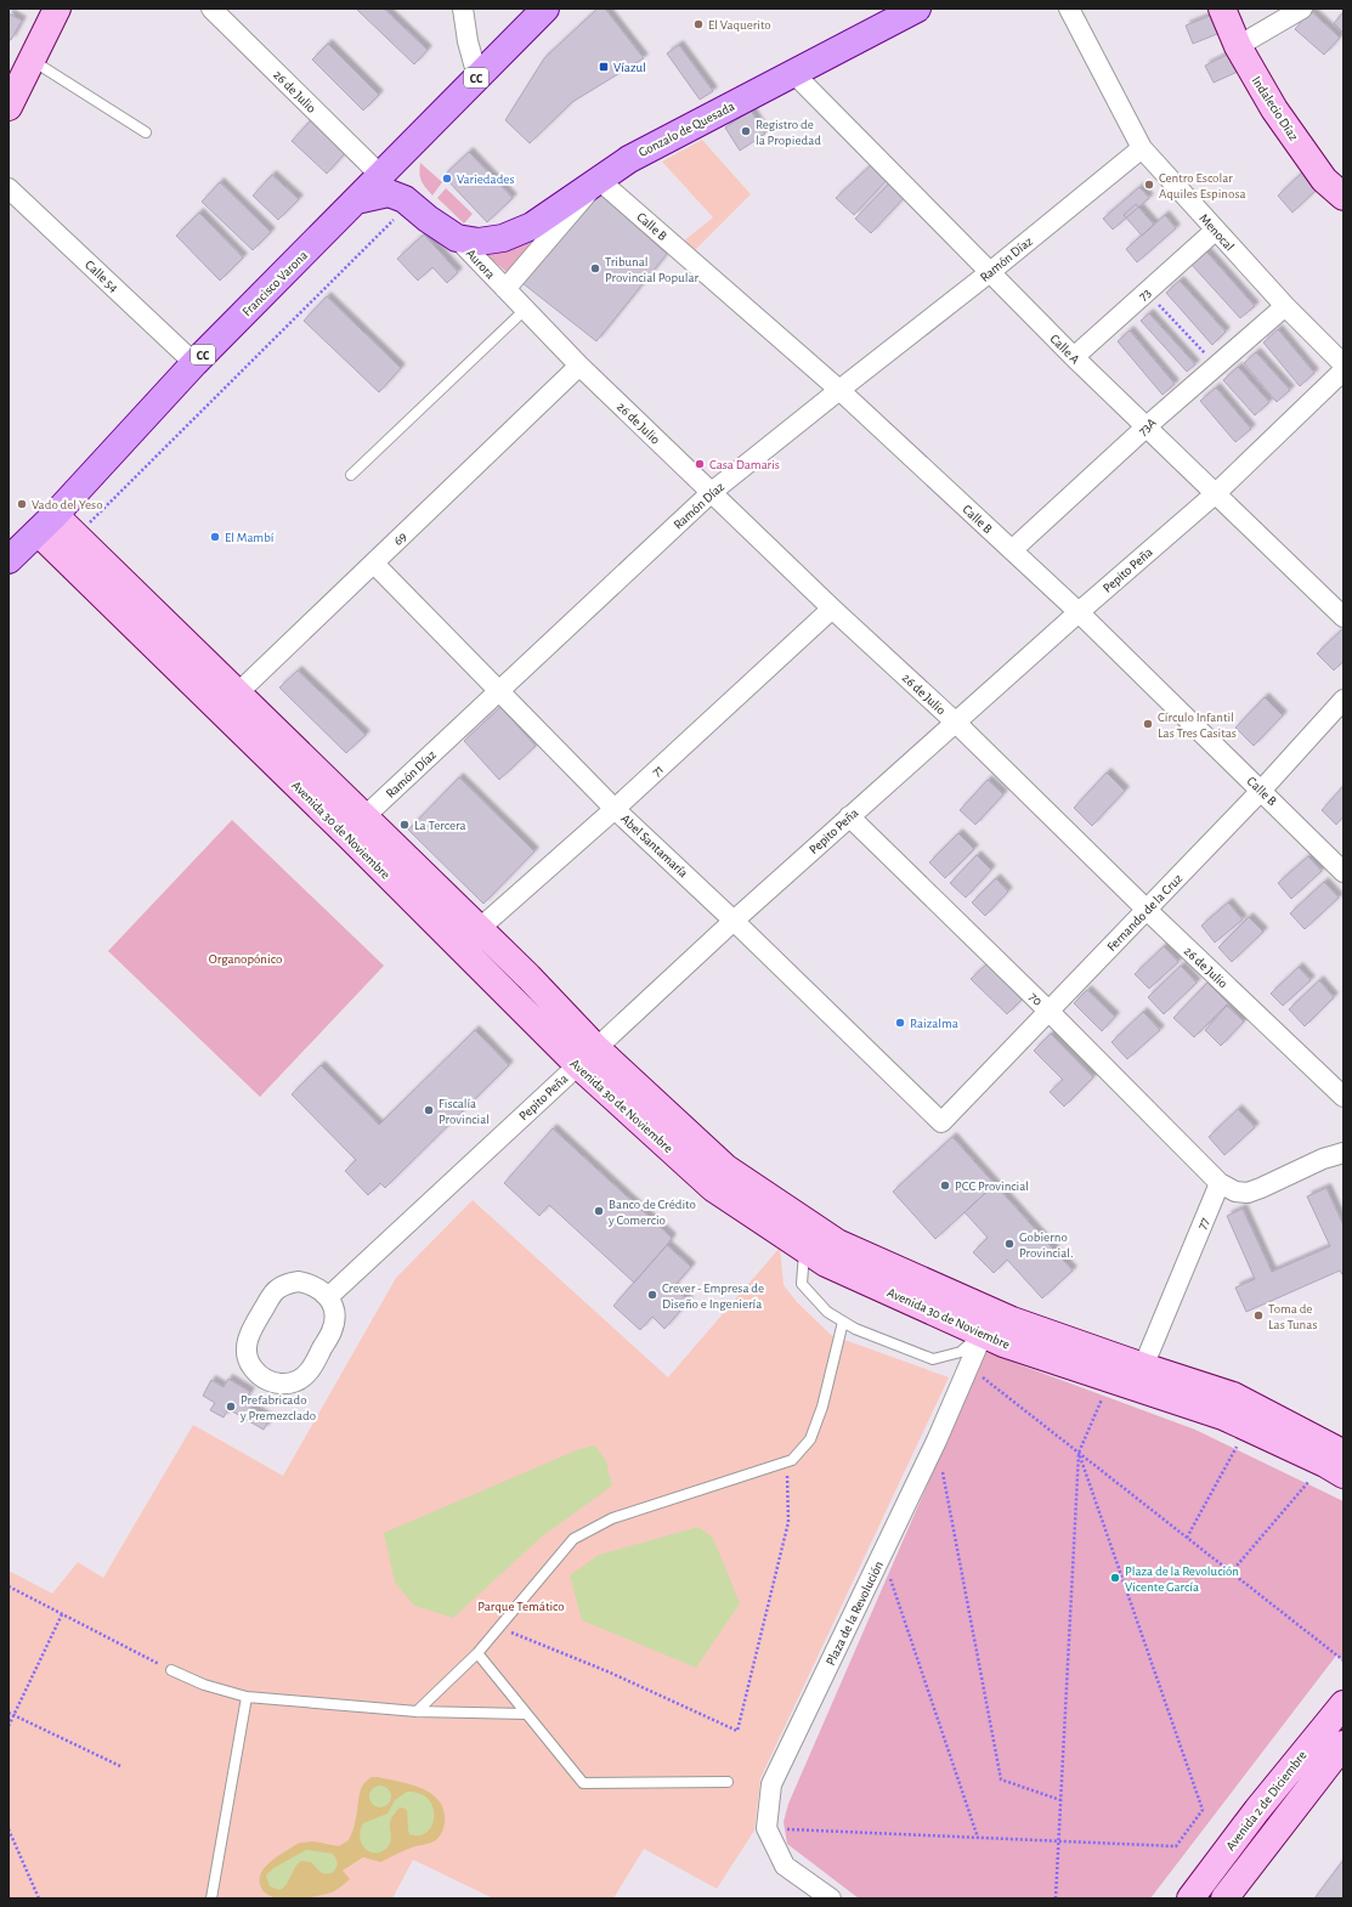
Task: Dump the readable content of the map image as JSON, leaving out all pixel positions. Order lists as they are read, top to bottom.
{
  "streets": {
    "main road": [
      "CC",
      "Indalecio Díaz",
      "Gonzalo de Quesada",
      "Francisco Varona",
      "Avenida 30 de Noviembre",
      "Avenida 2 de Diciembre"
    ],
    "street": [
      "26 de Julio",
      "Calle B",
      "Menocal",
      "Ramón Díaz",
      "Aurora",
      "Calle 54",
      "73",
      "Calle A",
      "73A",
      "69",
      "Pepito Peña",
      "71",
      "Abel Santamaría",
      "Fernando de la Cruz",
      "70",
      "77",
      "Plaza de la Revolución"
    ]
  },
  "crossings": [
    ["26 de Julio", "Ramón Díaz"],
    ["26 de Julio", "Aurora"],
    ["26 de Julio", "Francisco Varona"],
    ["26 de Julio", "69"],
    ["26 de Julio", "Pepito Peña"],
    ["26 de Julio", "71"],
    ["26 de Julio", "Fernando de la Cruz"],
    ["Gonzalo de Quesada", "Calle B"],
    ["Gonzalo de Quesada", "Aurora"],
    ["Gonzalo de Quesada", "Calle A"],
    ["Calle B", "Ramón Díaz"],
    ["Calle B", "73A"],
    ["Calle B", "Pepito Peña"],
    ["Calle B", "Fernando de la Cruz"],
    ["Menocal", "Ramón Díaz"],
    ["Menocal", "73"],
    ["Menocal", "73A"],
    ["Ramón Díaz", "Calle A"],
    ["Ramón Díaz", "Avenida 30 de Noviembre"],
    ["Ramón Díaz", "Abel Santamaría"],
    ["Calle 54", "Francisco Varona"],
    ["Francisco Varona", "Avenida 30 de Noviembre"],
    ["73", "Calle A"],
    ["Calle A", "73A"],
    ["Calle A", "Pepito Peña"],
    ["69", "Avenida 30 de Noviembre"],
    ["69", "Abel Santamaría"],
    ["Pepito Peña", "Avenida 30 de Noviembre"],
    ["Pepito Peña", "Abel Santamaría"],
    ["Pepito Peña", "70"],
    ["71", "Avenida 30 de Noviembre"],
    ["71", "Abel Santamaría"],
    ["Avenida 30 de Noviembre", "77"],
    ["Avenida 30 de Noviembre", "Plaza de la Revolución"],
    ["Abel Santamaría", "Fernando de la Cruz"],
    ["Fernando de la Cruz", "70"],
    ["70", "77"]
  ],
  "parks": ["Organopónico", "Parque Temático"],
  "places": {
    "other": [
      "El Vaquerito",
      "Registro de la Propiedad",
      "Variedades",
      "Centro Escolar Aquiles Espinosa",
      "Tribunal Provincial Popular",
      "Casa Damaris",
      "Vado del Yeso",
      "El Mambí",
      "Círculo Infantil Las Tres Casitas",
      "La Tercera",
      "Raizalma",
      "Fiscalía Provincial",
      "PCC Provincial",
      "Banco de Crédito y Comercio",
      "Gobierno Provincial.",
      "Crever - Empresa de Diseño e Ingeniería",
      "Toma de Las Tunas",
      "Prefabricado y Premezclado",
      "Plaza de la Revolución Vicente García"
    ],
    "transit": ["Víazul"]
  }
}
